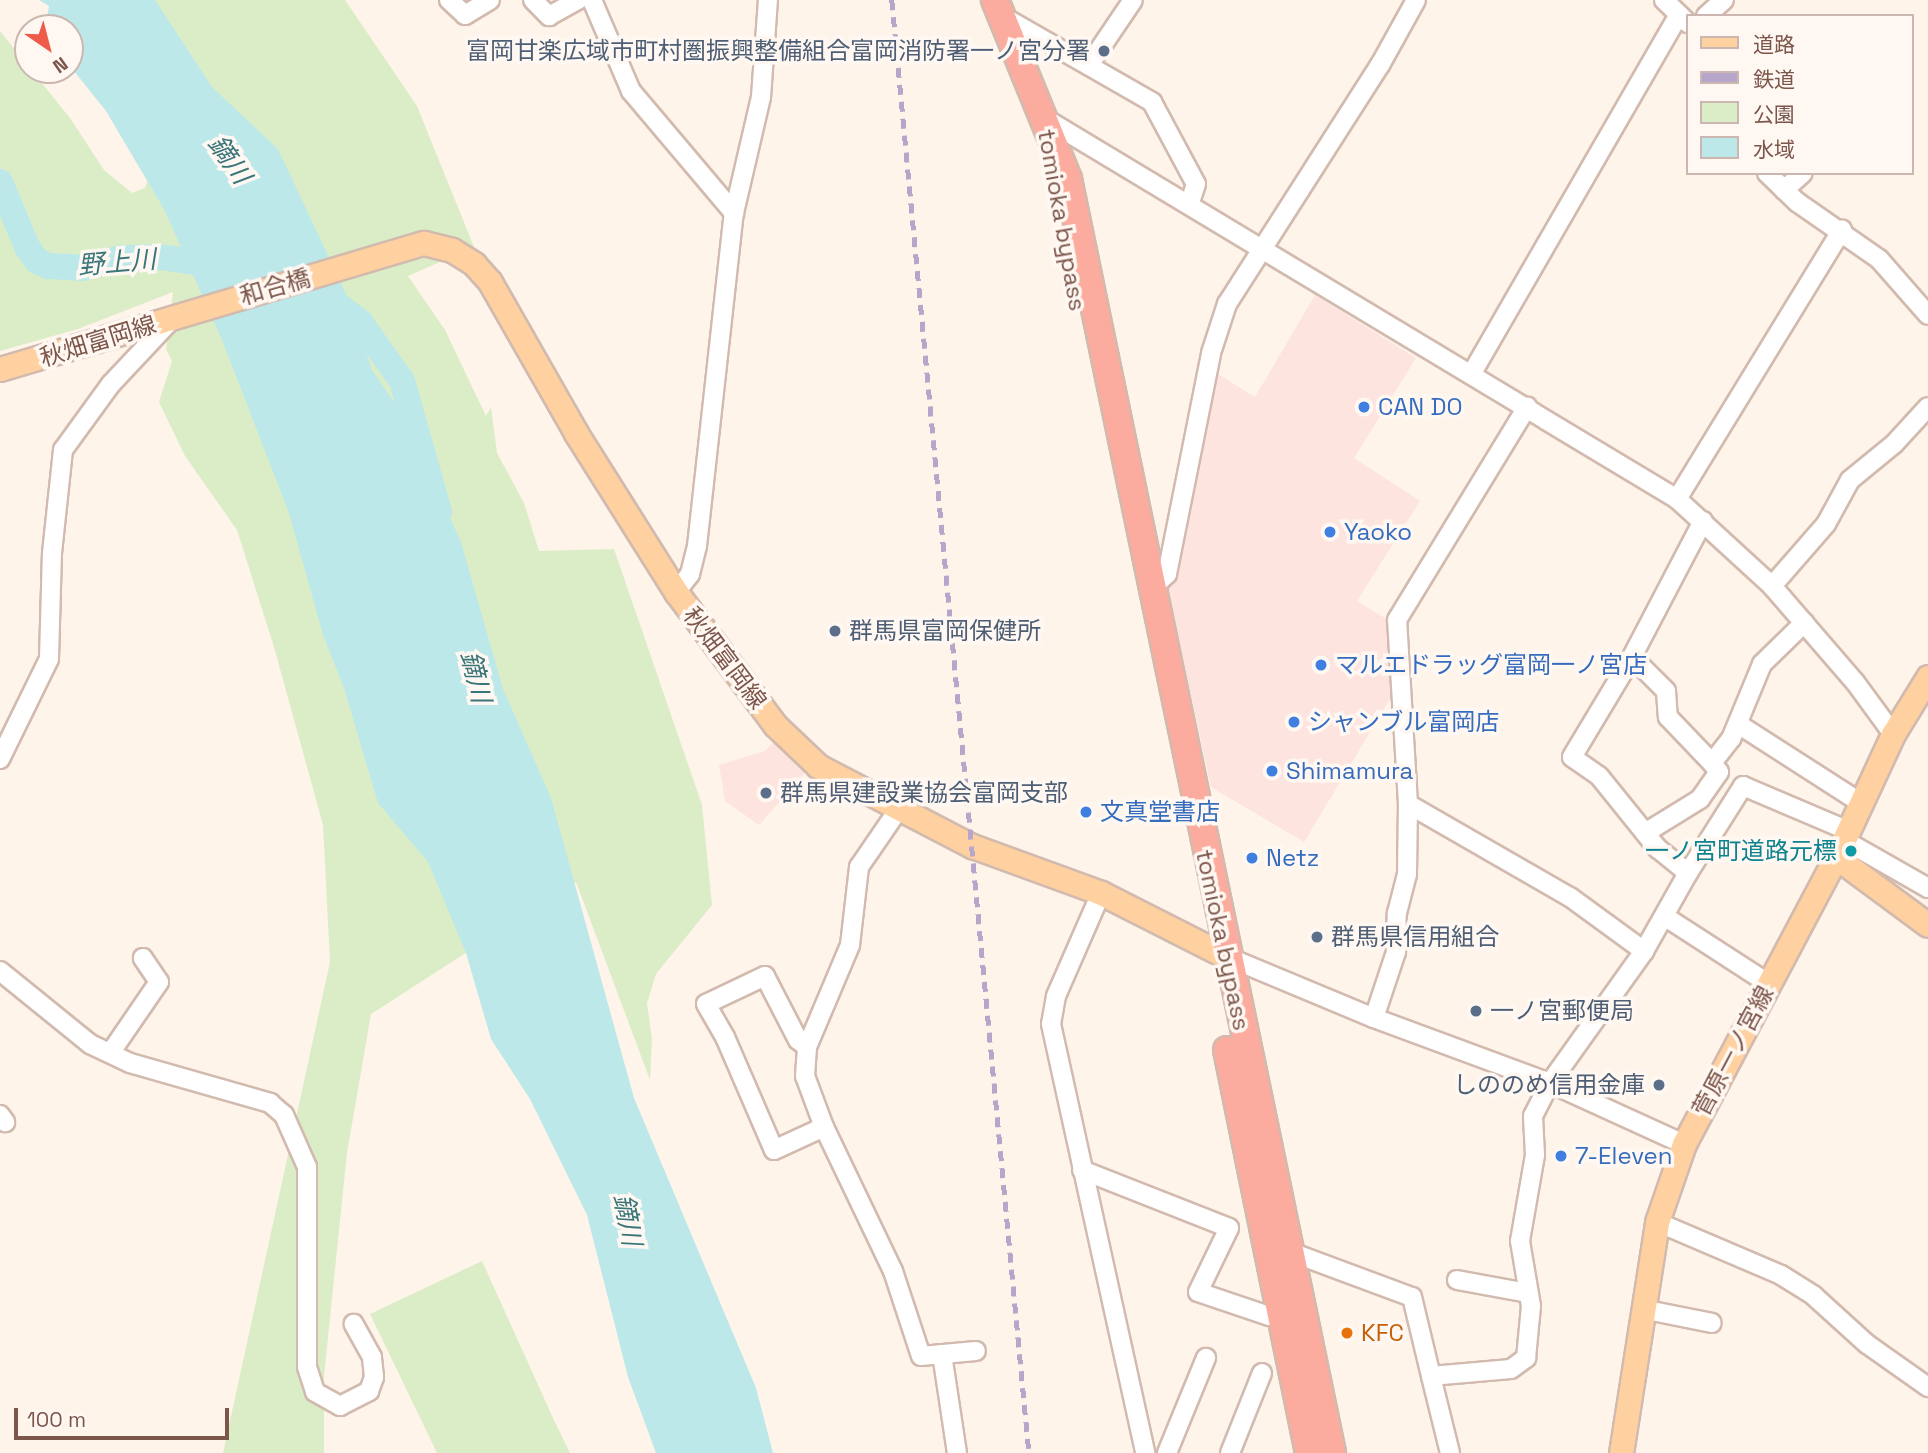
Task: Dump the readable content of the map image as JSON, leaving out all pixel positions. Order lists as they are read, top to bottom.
{
  "streets": {
    "highway": ["tomioka bypass"],
    "main road": ["和合橋", "秋畑富岡線", "菅原一ノ宮線"]
  },
  "crossings": [
    ["tomioka bypass", "秋畑富岡線"],
    ["和合橋", "秋畑富岡線"]
  ],
  "water": ["鏑川", "野上川"],
  "places": [
    "富岡甘楽広域市町村圏振興整備組合富岡消防署一ノ宮分署",
    "CAN DO",
    "Yaoko",
    "群馬県富岡保健所",
    "マルエドラッグ富岡一ノ宮店",
    "シャンブル富岡店",
    "Shimamura",
    "群馬県建設業協会富岡支部",
    "文真堂書店",
    "一ノ宮町道路元標",
    "Netz",
    "群馬県信用組合",
    "一ノ宮郵便局",
    "しののめ信用金庫",
    "7-Eleven",
    "KFC"
  ],
  "legend": [
    "道路",
    "鉄道",
    "公園",
    "水域"
  ],
  "scale_bar": "100 m",
  "north": "bottom right"
}
